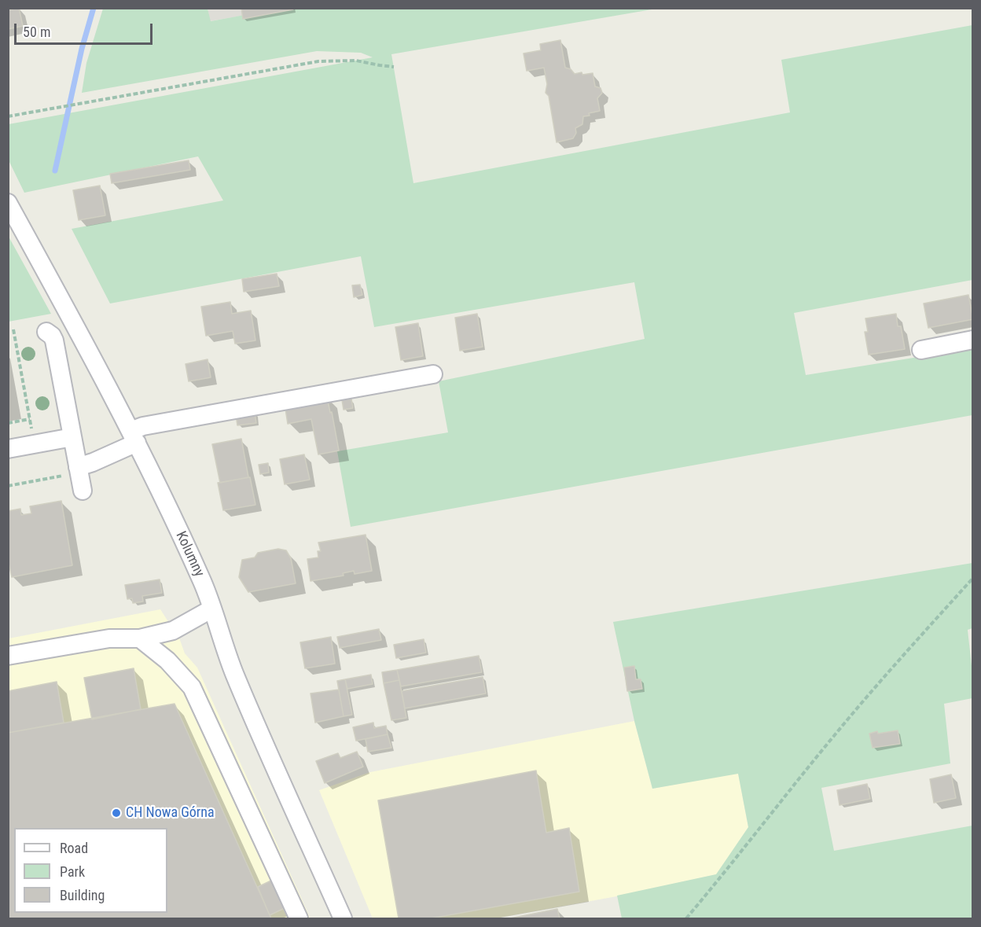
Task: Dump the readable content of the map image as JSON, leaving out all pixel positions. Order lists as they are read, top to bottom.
{
  "streets": {
    "street": ["Kolumny"]
  },
  "places": ["CH Nowa Górna"],
  "legend": ["Road", "Park", "Building"],
  "scale_bar": "50 m"
}
